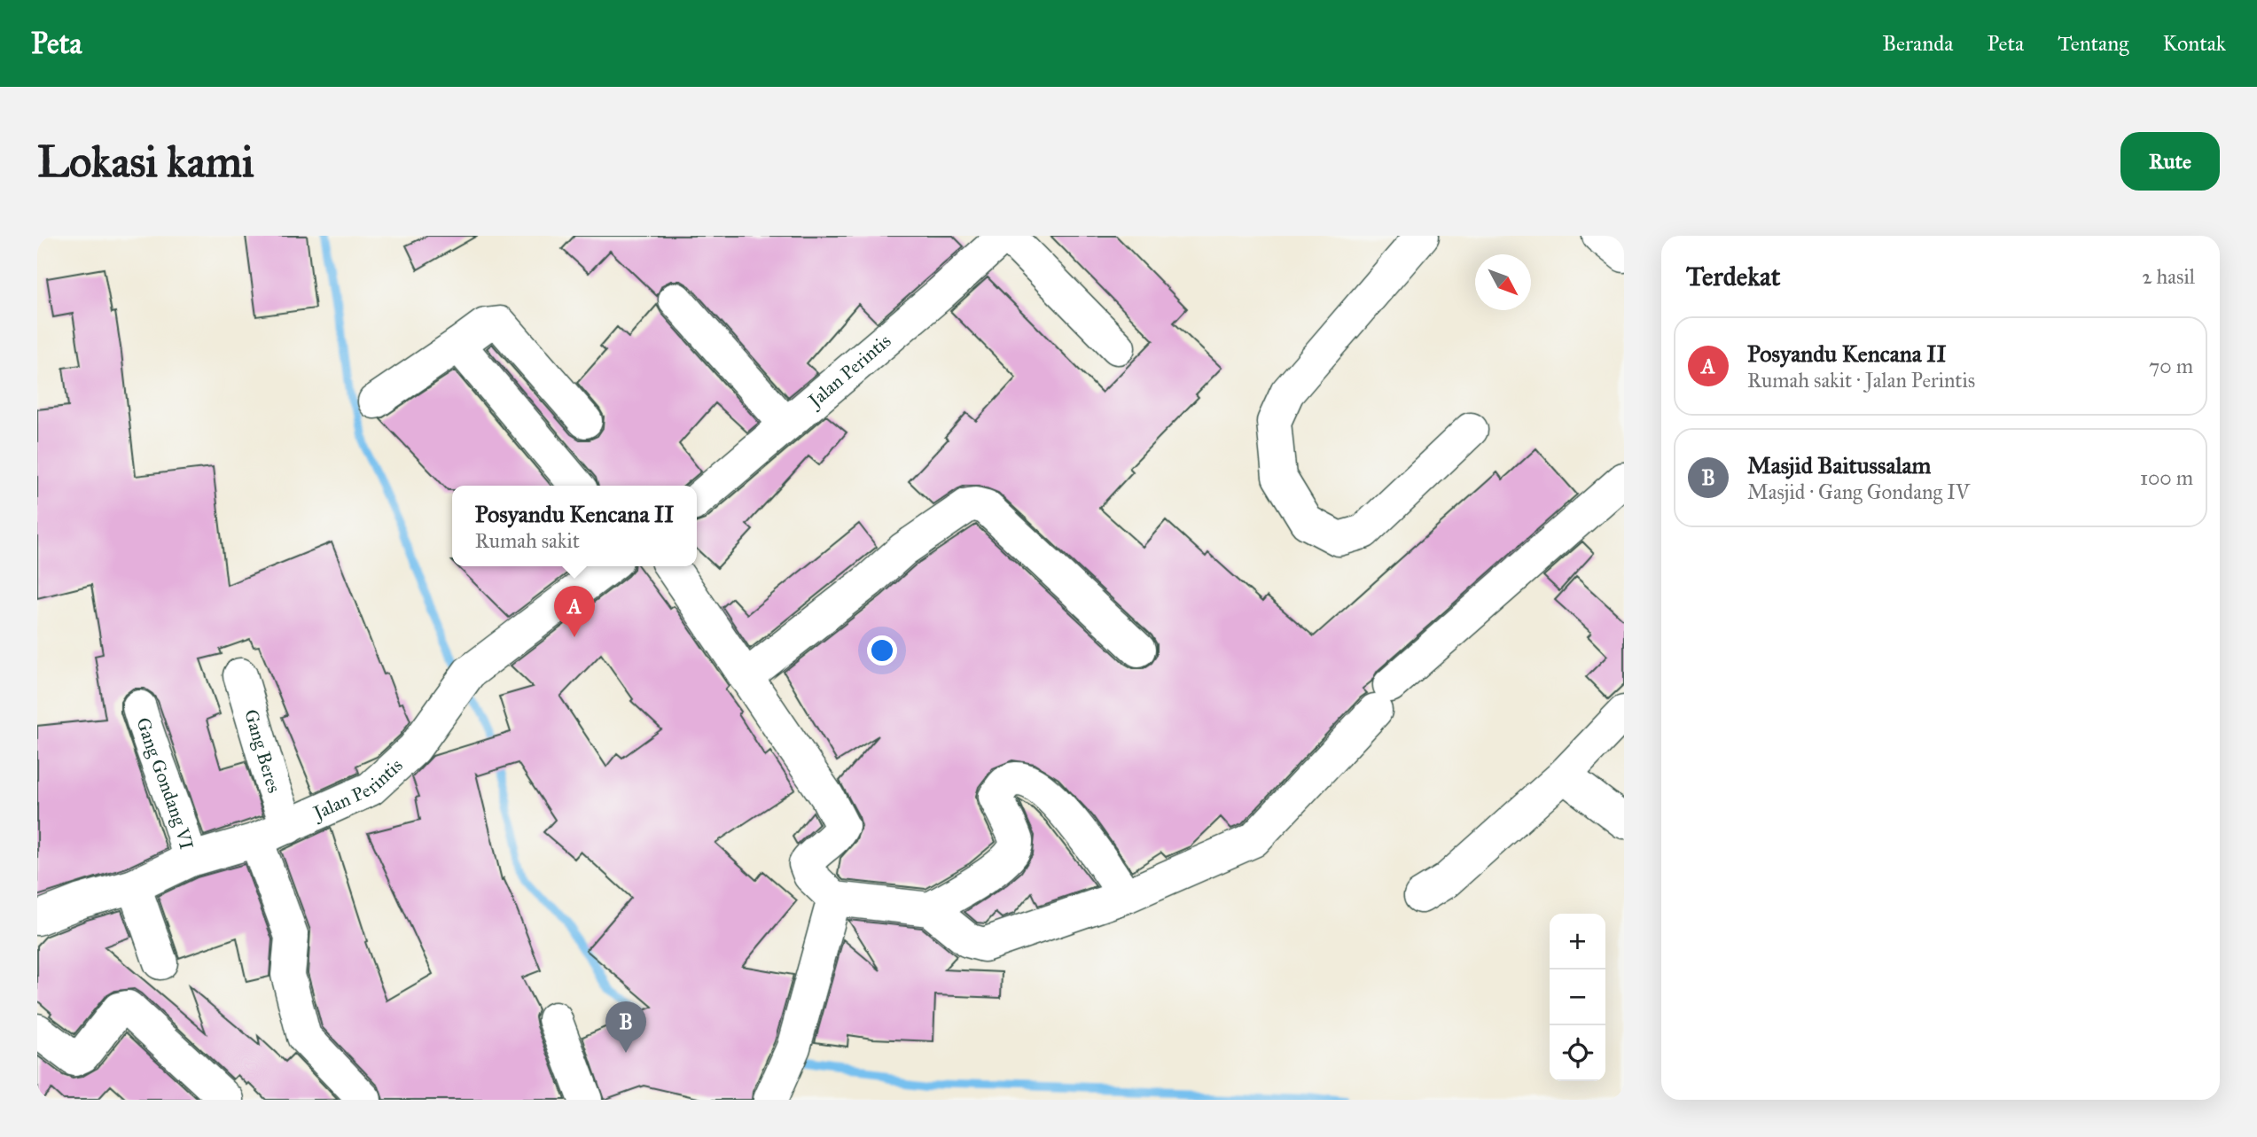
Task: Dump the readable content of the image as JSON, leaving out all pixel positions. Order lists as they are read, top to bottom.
{
  "streets": {
    "street": ["Jalan Perintis", "Gang Beres", "Gang Gondang VI"]
  },
  "crossings": [
    ["Jalan Perintis", "Gang Beres"],
    ["Jalan Perintis", "Gang Gondang VI"]
  ],
  "north": "bottom right",
  "page": {
    "header": "Peta",
    "nav": [
      "Beranda",
      "Peta",
      "Tentang",
      "Kontak"
    ],
    "buttons": "Rute",
    "title": "Lokasi kami",
    "heading": ["Terdekat", "2 hasil"],
    "list": [
      {
        "mark": "A",
        "name": "Posyandu Kencana II",
        "note": "Rumah sakit · Jalan Perintis",
        "value": "70 m"
      },
      {
        "mark": "B",
        "name": "Masjid Baitussalam",
        "note": "Masjid · Gang Gondang IV",
        "value": "100 m"
      }
    ],
    "popup": ["Posyandu Kencana II", "Rumah sakit"],
    "pins": ["A", "B"],
    "map_buttons": ["+", "−"]
  }
}
